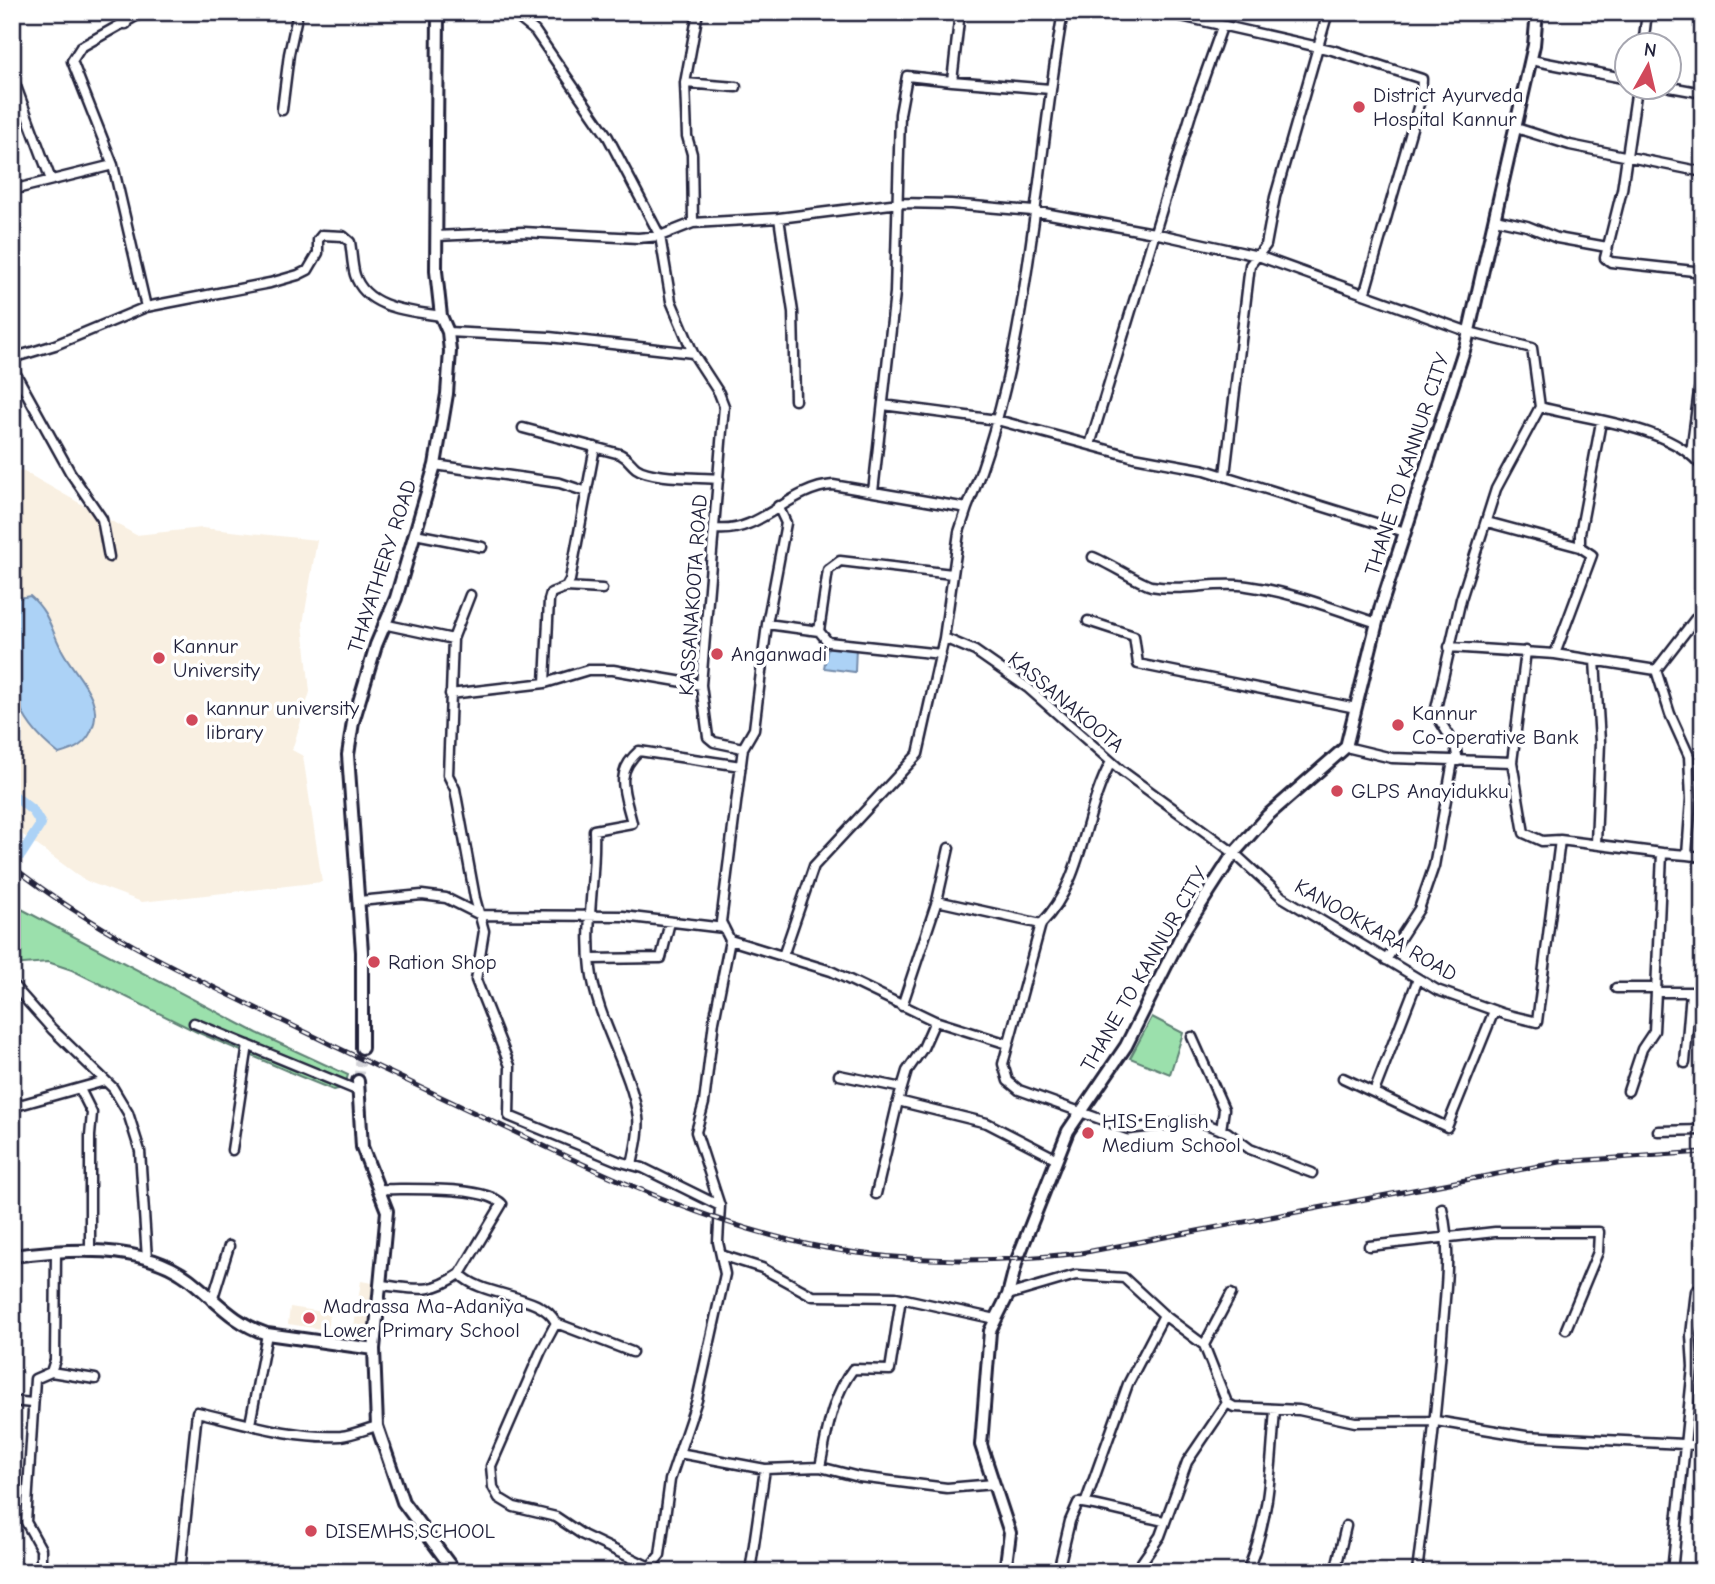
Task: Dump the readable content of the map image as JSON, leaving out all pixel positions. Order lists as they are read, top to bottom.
{
  "streets": {
    "street": [
      "THANE TO KANNUR CITY",
      "THAYATHERY ROAD",
      "KASSANAKOOTA ROAD",
      "KASSANAKOOTA",
      "KANOOKKARA ROAD"
    ]
  },
  "crossings": [
    ["THANE TO KANNUR CITY", "KASSANAKOOTA"],
    ["THANE TO KANNUR CITY", "KANOOKKARA ROAD"],
    ["KASSANAKOOTA", "KANOOKKARA ROAD"]
  ],
  "places": [
    "District Ayurveda Hospital Kannur",
    "Anganwadi",
    "Kannur University",
    "kannur university library",
    "Kannur Co-operative Bank",
    "GLPS Anayidukku",
    "Ration Shop",
    "HIS English Medium School",
    "Madrassa Ma-Adaniya Lower Primary School",
    "DISEMHS,SCHOOL"
  ],
  "north": "top"
}
